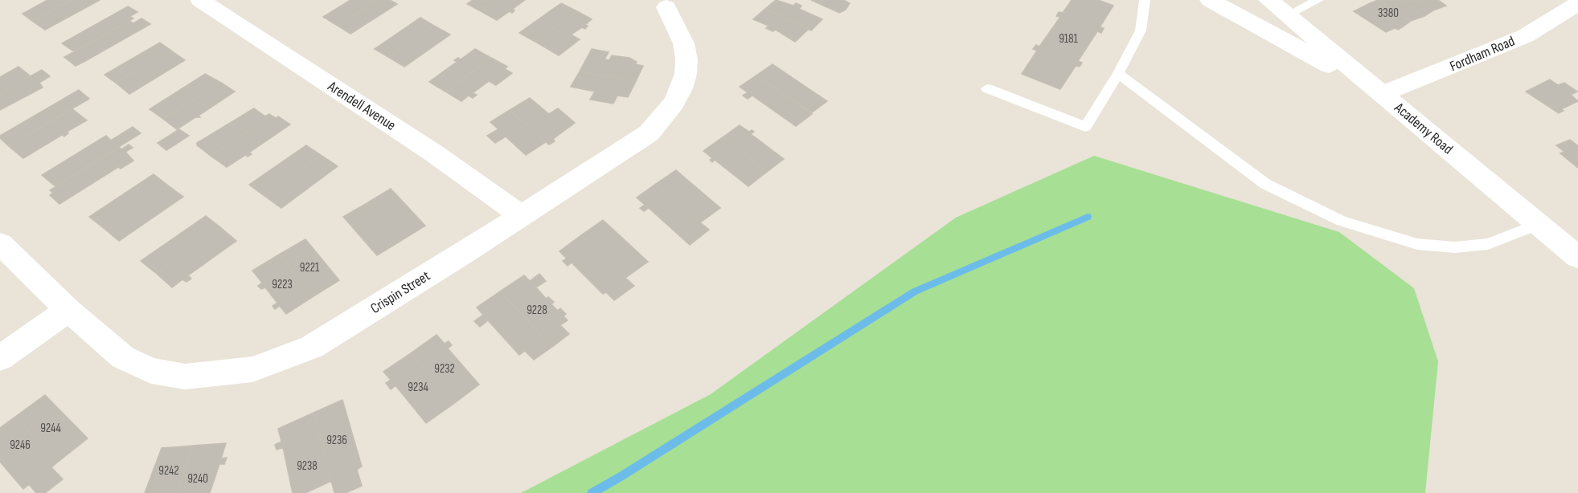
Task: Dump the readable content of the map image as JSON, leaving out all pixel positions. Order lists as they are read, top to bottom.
{
  "streets": {
    "street": [
      "Fordham Road",
      "Arendell Avenue",
      "Academy Road",
      "Crispin Street"
    ]
  },
  "crossings": [
    ["Fordham Road", "Academy Road"],
    ["Arendell Avenue", "Crispin Street"]
  ],
  "house_numbers": [
    "3380",
    "9181",
    "9221",
    "9223",
    "9228",
    "9232",
    "9234",
    "9244",
    "9236",
    "9246",
    "9238",
    "9242",
    "9240"
  ]
}
